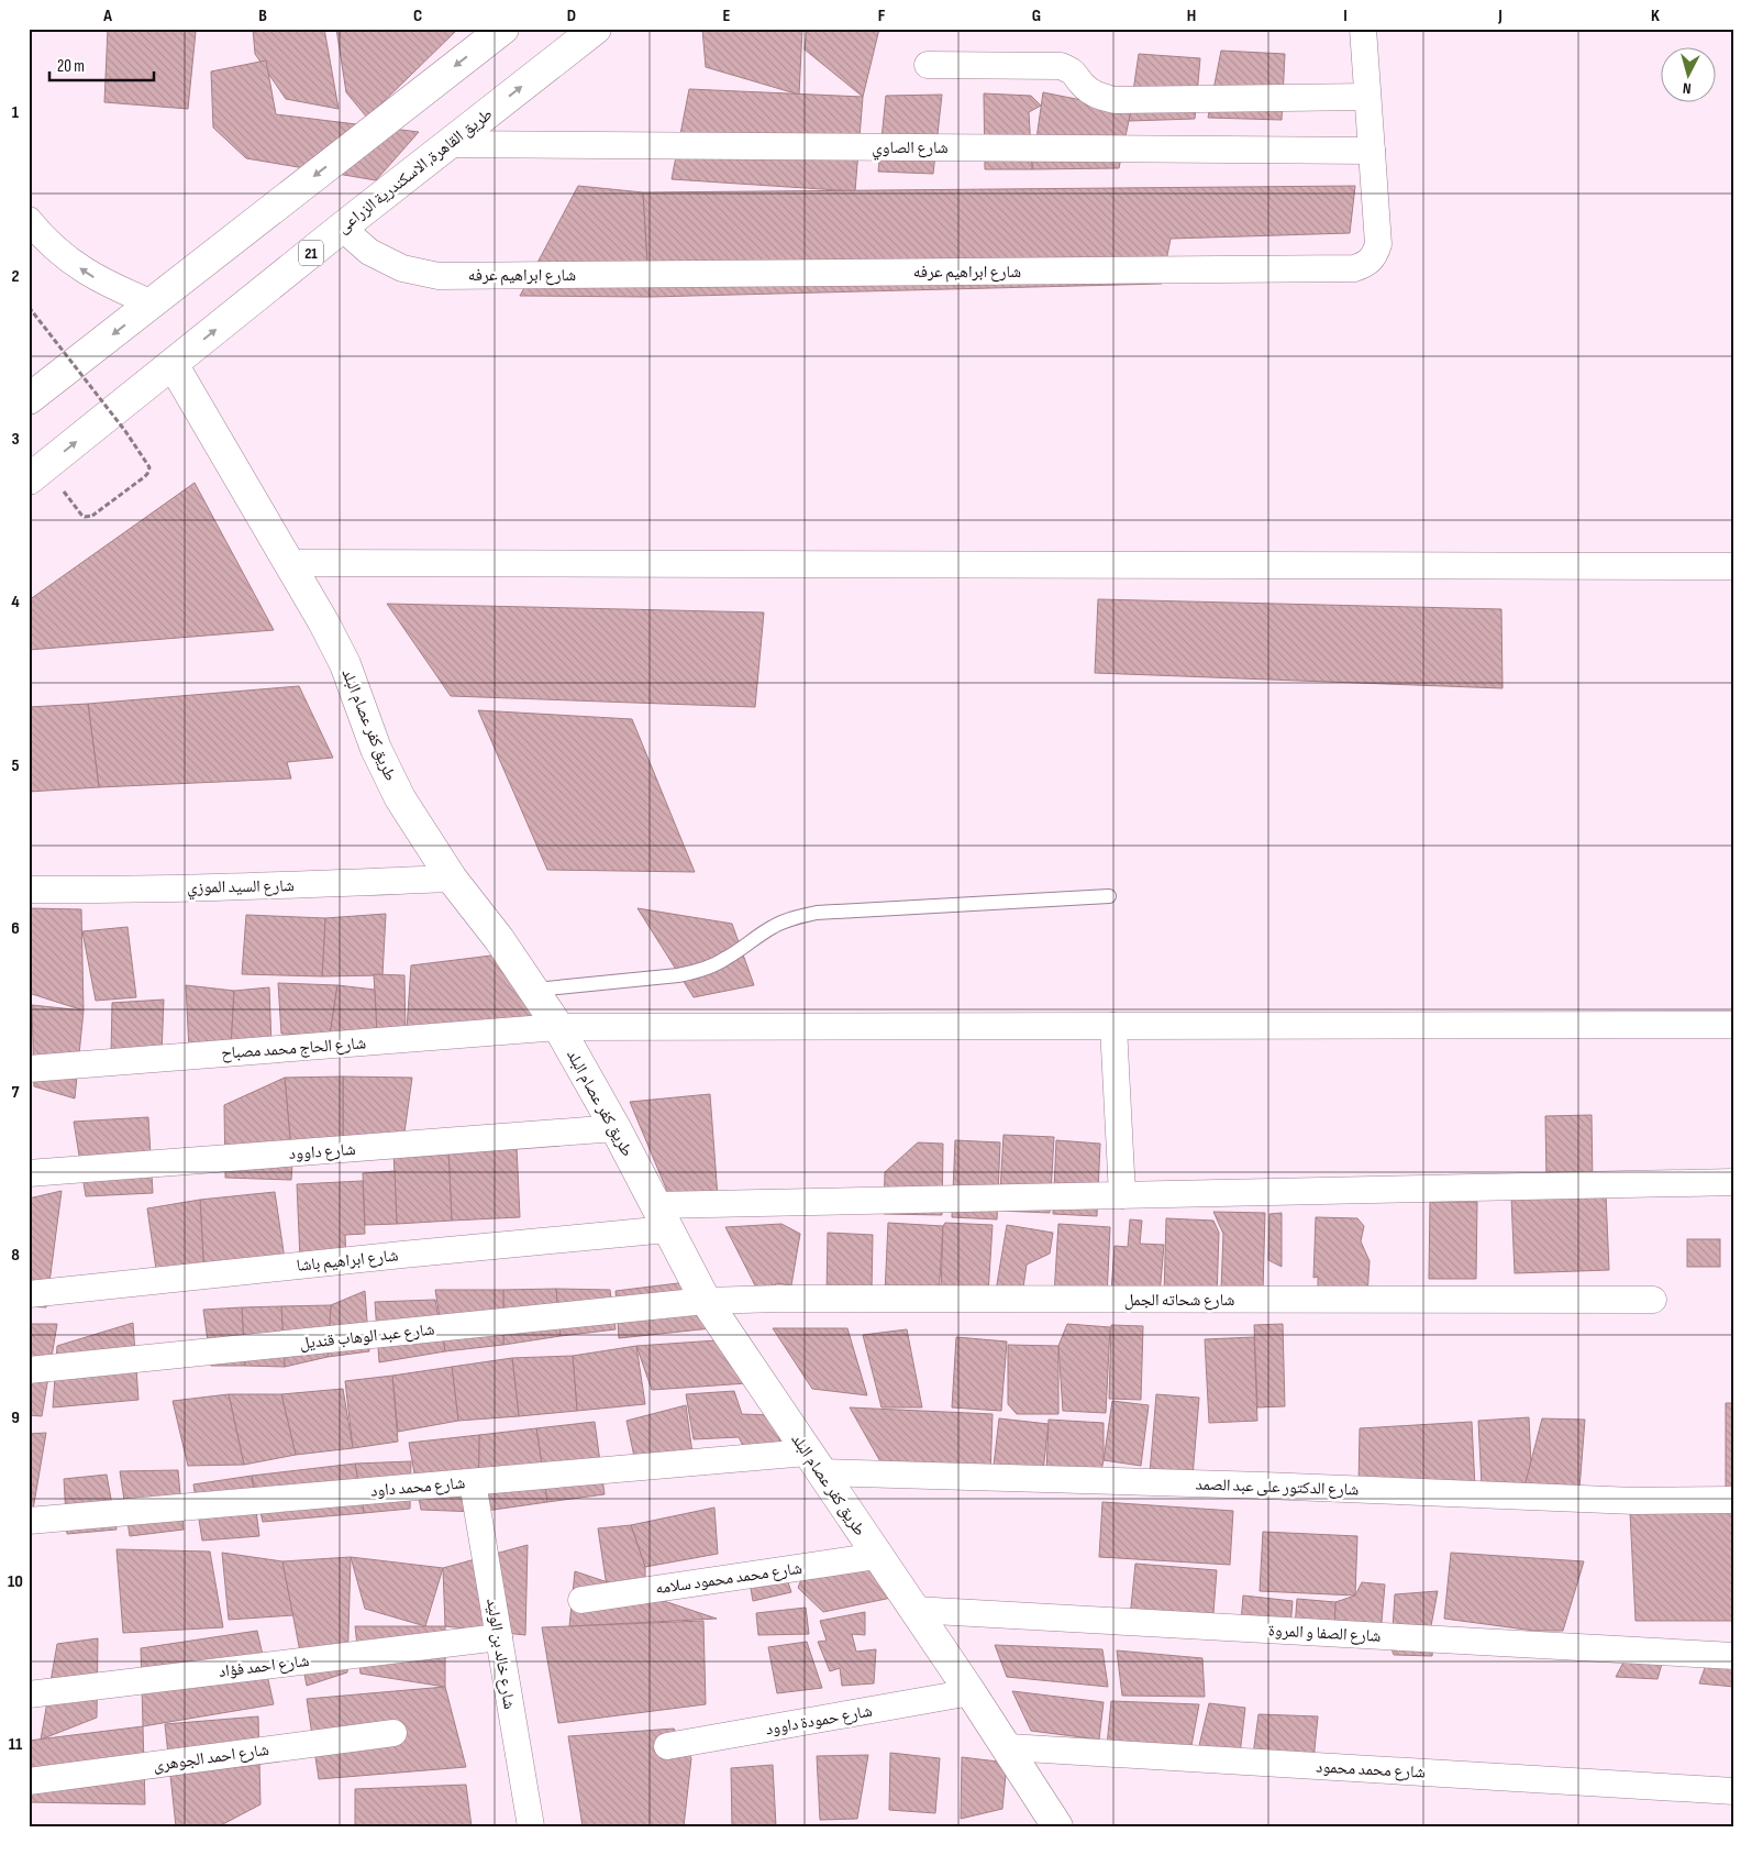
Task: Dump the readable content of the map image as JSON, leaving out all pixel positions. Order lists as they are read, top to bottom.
{
  "streets": {
    "main road": ["طريق القاهرة, الاسكندرية الزراعى", "21", "طريق كفر عصام البلد"],
    "street": [
      "شارع الصاوي",
      "شارع ابراهيم عرفه",
      "شارع السيد الموزي",
      "شارع الحاج محمد مصباح",
      "شارع داوود",
      "شارع ابراهيم باشا",
      "شارع شحاته الجمل",
      "شارع عبد الوهاب قنديل",
      "شارع محمد داود",
      "شارع الدكتور على عبد الصمد",
      "شارع محمد محمود سلامه",
      "شارع الصفا و المروة",
      "شارع خالد بن الوليد",
      "شارع احمد فؤاد",
      "شارع حمودة داوود",
      "شارع احمد الجوهرى",
      "شارع محمد محمود"
    ]
  },
  "crossings": [
    ["شارع الصاوي", "طريق القاهرة, الاسكندرية الزراعى"],
    ["شارع الصاوي", "شارع ابراهيم عرفه"],
    ["طريق القاهرة, الاسكندرية الزراعى", "شارع ابراهيم عرفه"],
    ["طريق القاهرة, الاسكندرية الزراعى", "طريق كفر عصام البلد"],
    ["طريق كفر عصام البلد", "شارع السيد الموزي"],
    ["طريق كفر عصام البلد", "شارع الحاج محمد مصباح"],
    ["طريق كفر عصام البلد", "شارع داوود"],
    ["طريق كفر عصام البلد", "شارع ابراهيم باشا"],
    ["طريق كفر عصام البلد", "شارع شحاته الجمل"],
    ["طريق كفر عصام البلد", "شارع عبد الوهاب قنديل"],
    ["طريق كفر عصام البلد", "شارع محمد داود"],
    ["طريق كفر عصام البلد", "شارع الدكتور على عبد الصمد"],
    ["طريق كفر عصام البلد", "شارع محمد محمود سلامه"],
    ["طريق كفر عصام البلد", "شارع الصفا و المروة"],
    ["طريق كفر عصام البلد", "شارع حمودة داوود"],
    ["طريق كفر عصام البلد", "شارع محمد محمود"],
    ["شارع شحاته الجمل", "شارع عبد الوهاب قنديل"],
    ["شارع محمد داود", "شارع الدكتور على عبد الصمد"],
    ["شارع محمد داود", "شارع خالد بن الوليد"],
    ["شارع خالد بن الوليد", "شارع احمد فؤاد"]
  ],
  "scale_bar": "20 m",
  "north": "bottom",
  "grid": {
    "columns": [
      "A",
      "B",
      "C",
      "D",
      "E",
      "F",
      "G",
      "H",
      "I",
      "J",
      "K"
    ],
    "rows": [
      "1",
      "2",
      "3",
      "4",
      "5",
      "6",
      "7",
      "8",
      "9",
      "10",
      "11"
    ]
  }
}
